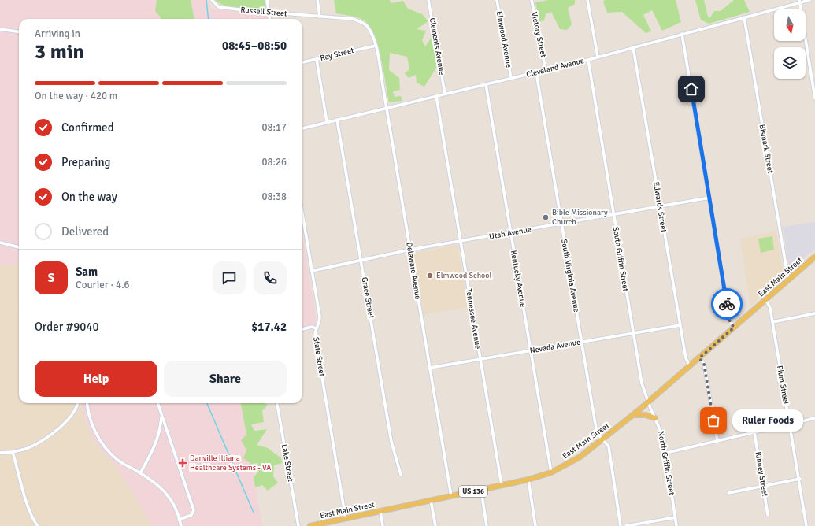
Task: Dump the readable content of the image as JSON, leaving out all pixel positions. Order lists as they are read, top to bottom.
{
  "streets": {
    "main road": ["East Main Street", "US 136"],
    "street": [
      "Russell Street",
      "Victory Street",
      "Elmwood Avenue",
      "Clements Avenue",
      "Ray Street",
      "Cleveland Avenue",
      "Bismark Street",
      "Edwards Street",
      "Utah Avenue",
      "South Griffin Street",
      "Delaware Avenue",
      "South Virginia Avenue",
      "Kentucky Avenue",
      "Grace Street",
      "Tennessee Avenue",
      "Nevada Avenue",
      "State Street",
      "Plum Street",
      "Lake Street",
      "North Griffin Street",
      "Kinney Street"
    ]
  },
  "crossings": [
    ["Russell Street", "Ray Street"],
    ["Russell Street", "Delaware Avenue"],
    ["Victory Street", "Cleveland Avenue"],
    ["Elmwood Avenue", "Cleveland Avenue"],
    ["Clements Avenue", "Cleveland Avenue"],
    ["Ray Street", "Delaware Avenue"],
    ["Cleveland Avenue", "Bismark Street"],
    ["Cleveland Avenue", "Edwards Street"],
    ["Cleveland Avenue", "South Griffin Street"],
    ["Cleveland Avenue", "Delaware Avenue"],
    ["Cleveland Avenue", "South Virginia Avenue"],
    ["Cleveland Avenue", "Kentucky Avenue"],
    ["Cleveland Avenue", "Grace Street"],
    ["Cleveland Avenue", "Tennessee Avenue"],
    ["Bismark Street", "East Main Street"],
    ["Edwards Street", "Utah Avenue"],
    ["Edwards Street", "East Main Street"],
    ["Edwards Street", "Nevada Avenue"],
    ["Utah Avenue", "South Griffin Street"],
    ["Utah Avenue", "Delaware Avenue"],
    ["Utah Avenue", "South Virginia Avenue"],
    ["Utah Avenue", "Kentucky Avenue"],
    ["Utah Avenue", "Grace Street"],
    ["Utah Avenue", "Tennessee Avenue"],
    ["Utah Avenue", "State Street"],
    ["South Griffin Street", "East Main Street"],
    ["South Griffin Street", "Nevada Avenue"],
    ["South Griffin Street", "North Griffin Street"],
    ["Delaware Avenue", "East Main Street"],
    ["Delaware Avenue", "Nevada Avenue"],
    ["South Virginia Avenue", "East Main Street"],
    ["South Virginia Avenue", "Nevada Avenue"],
    ["East Main Street", "Kentucky Avenue"],
    ["East Main Street", "Tennessee Avenue"],
    ["East Main Street", "State Street"],
    ["East Main Street", "Plum Street"],
    ["East Main Street", "North Griffin Street"],
    ["Kentucky Avenue", "Nevada Avenue"],
    ["Tennessee Avenue", "Nevada Avenue"]
  ],
  "places": {
    "other": ["Bible Missionary Church", "Elmwood School", "Ruler Foods"],
    "health": ["Danville Illiana Healthcare Systems - VA"]
  },
  "north": "bottom",
  "page": {
    "heading": ["3 min", "Arriving in", "08:45–08:50"],
    "panel": [
      "Sam",
      "Courier · 4.6",
      "Order #9040",
      "$17.42"
    ],
    "bar": "On the way · 420 m",
    "list": [
      ["Confirmed", "08:17"],
      ["Preparing", "08:26"],
      ["On the way", "08:38"],
      "Delivered"
    ],
    "round": "S",
    "buttons": ["Help", "Share"],
    "bubble": "Ruler Foods"
  }
}
